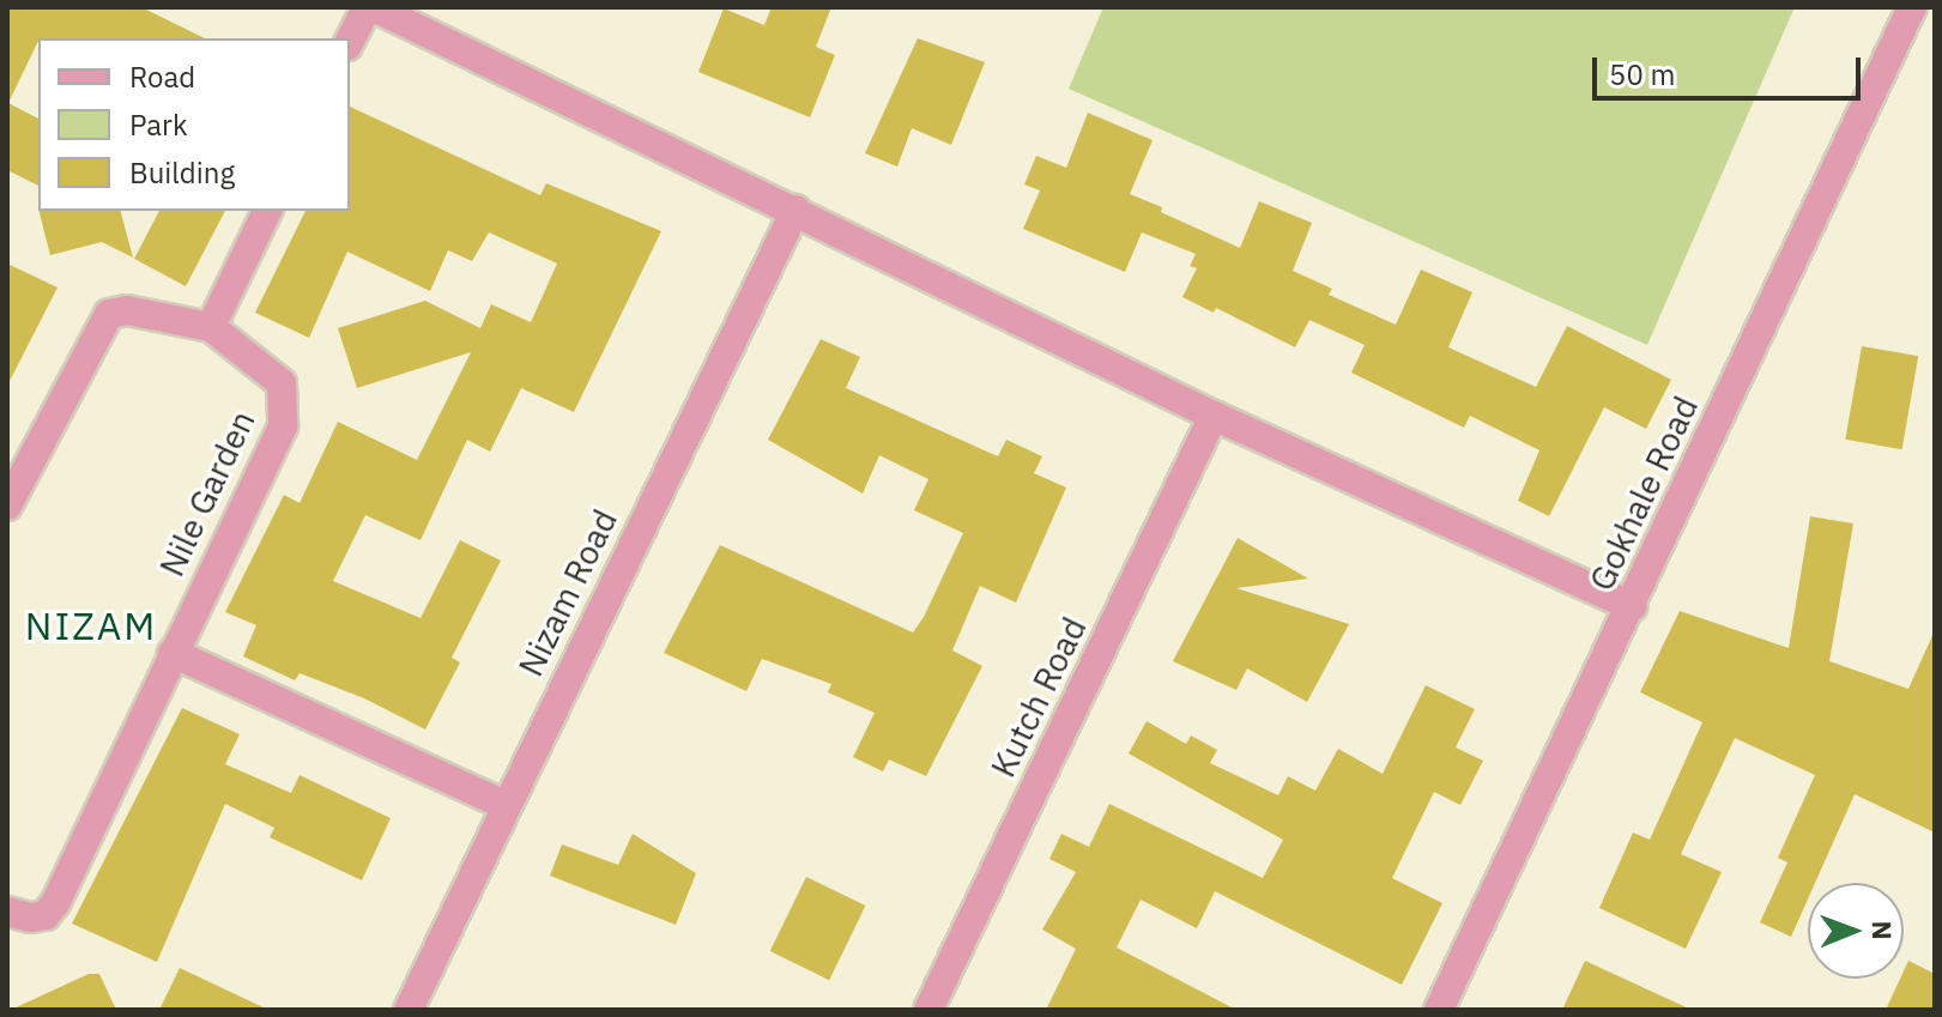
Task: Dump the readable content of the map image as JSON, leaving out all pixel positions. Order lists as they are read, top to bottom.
{
  "streets": {
    "street": [
      "Nile Garden",
      "Gokhale Road",
      "Nizam Road",
      "Kutch Road"
    ]
  },
  "districts": ["NIZAM"],
  "legend": ["Road", "Park", "Building"],
  "scale_bar": "50 m",
  "north": "right"
}
